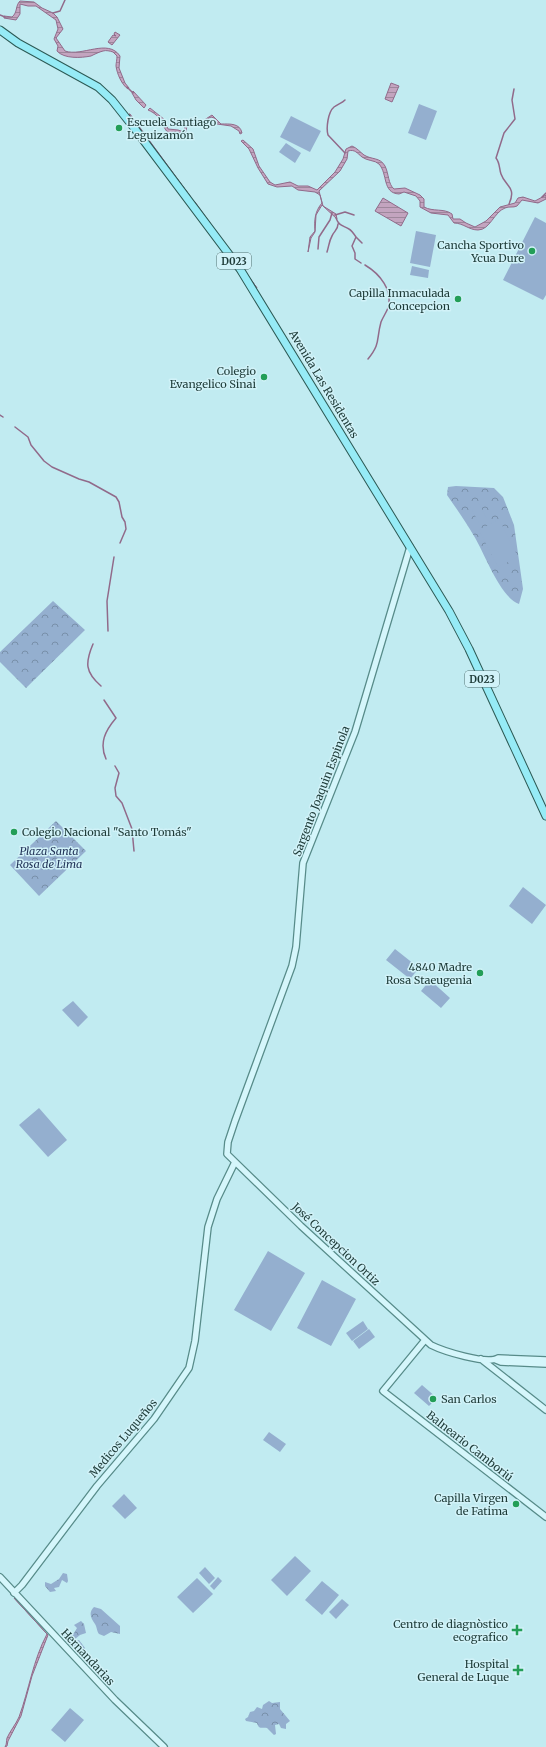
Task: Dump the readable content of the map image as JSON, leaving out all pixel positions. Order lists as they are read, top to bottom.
{
  "streets": {
    "main road": ["D023", "Avenida Las Residentas"],
    "street": [
      "Sargento Joaquin Espinola",
      "José Concepcion Ortiz",
      "Medicos Luqueños",
      "Balneario Camboriú",
      "Hernandarias"
    ]
  },
  "crossings": [
    ["Avenida Las Residentas", "Sargento Joaquin Espinola"],
    ["Sargento Joaquin Espinola", "José Concepcion Ortiz"],
    ["José Concepcion Ortiz", "Medicos Luqueños"],
    ["José Concepcion Ortiz", "Balneario Camboriú"],
    ["Medicos Luqueños", "Hernandarias"]
  ],
  "parks": ["Plaza Santa Rosa de Lima"],
  "places": {
    "other": [
      "Escuela Santiago Leguizamón",
      "Cancha Sportivo Ycua Dure",
      "Capilla Inmaculada Concepcion",
      "Colegio Evangelico Sinai",
      "Colegio Nacional \"Santo Tomás\"",
      "4840 Madre Rosa Staeugenia",
      "San Carlos",
      "Capilla Virgen de Fatima"
    ],
    "health": ["Centro de diagnòstico ecografico", "Hospital General de Luque"]
  }
}
